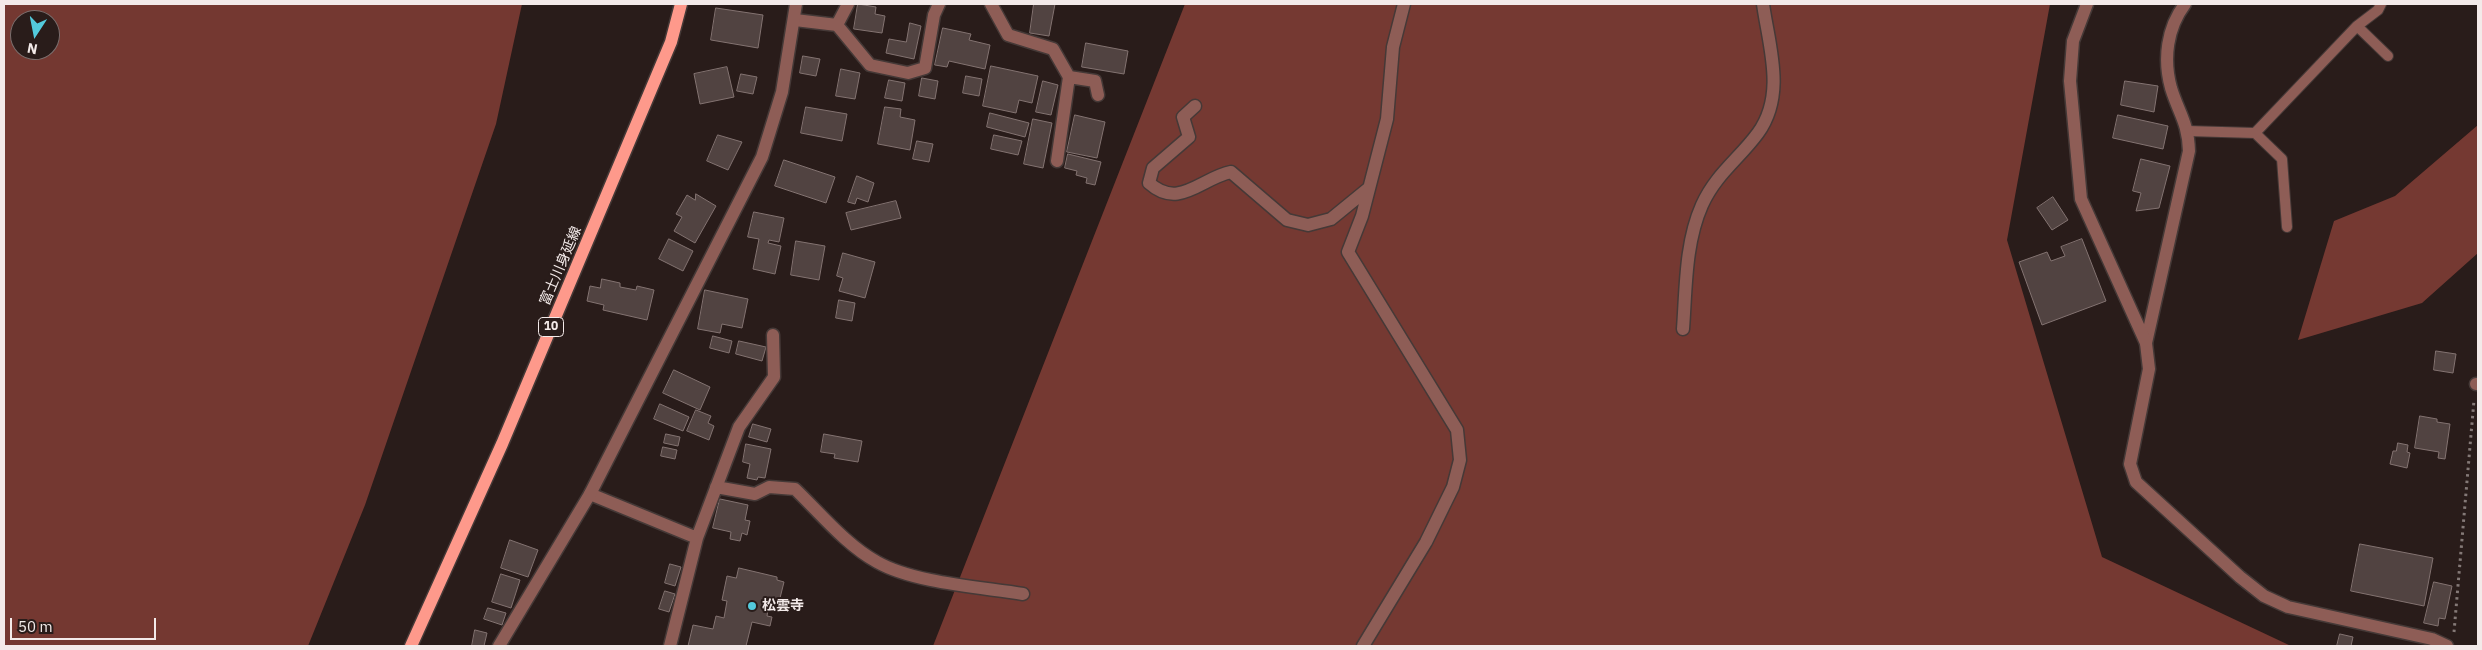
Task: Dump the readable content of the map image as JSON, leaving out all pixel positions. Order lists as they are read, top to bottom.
{
  "streets": {
    "main road": ["富士川身延線", "10"]
  },
  "places": ["松雲寺"],
  "scale_bar": "50 m",
  "north": "bottom"
}
